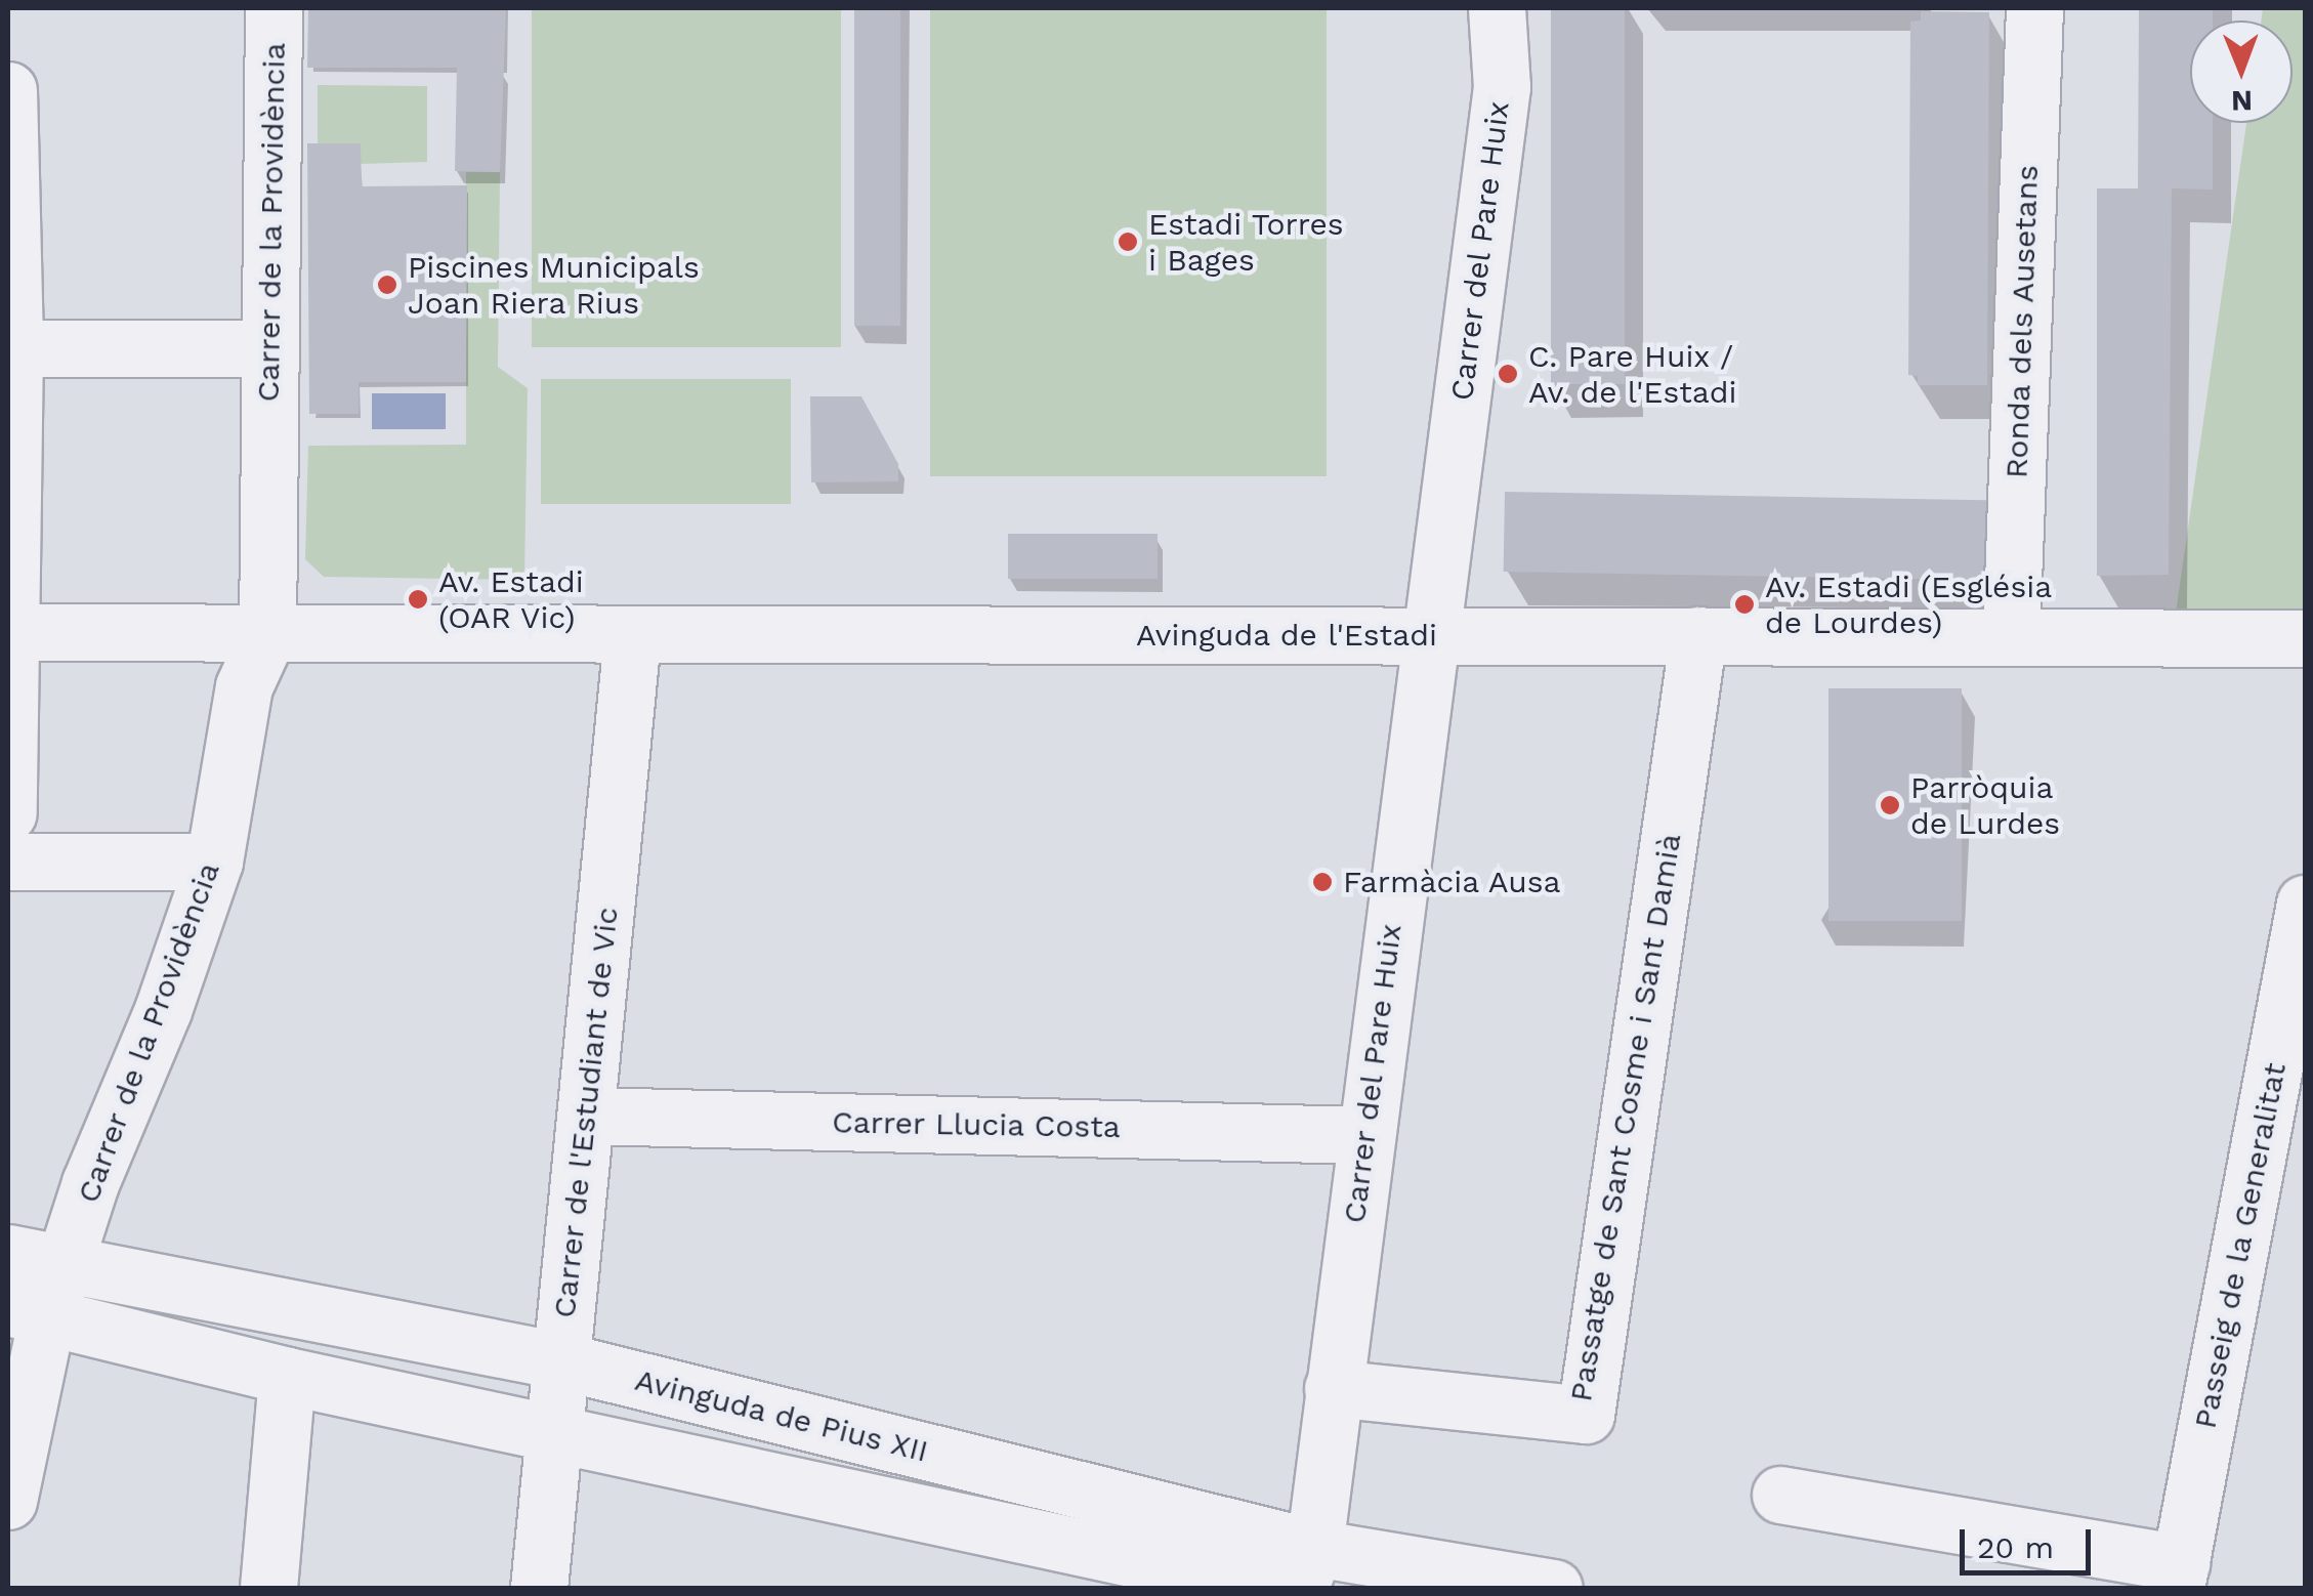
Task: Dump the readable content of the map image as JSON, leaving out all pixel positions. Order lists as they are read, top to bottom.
{
  "streets": {
    "street": [
      "Carrer de la Providència",
      "Carrer del Pare Huix",
      "Ronda dels Ausetans",
      "Avinguda de l'Estadi",
      "Carrer de l'Estudiant de Vic",
      "Passatge de Sant Cosme i Sant Damià",
      "Carrer Llucia Costa",
      "Passeig de la Generalitat",
      "Avinguda de Pius XII"
    ]
  },
  "crossings": [
    ["Carrer de la Providència", "Avinguda de l'Estadi"],
    ["Carrer de la Providència", "Avinguda de Pius XII"],
    ["Carrer del Pare Huix", "Avinguda de l'Estadi"],
    ["Carrer del Pare Huix", "Passatge de Sant Cosme i Sant Damià"],
    ["Carrer del Pare Huix", "Carrer Llucia Costa"],
    ["Carrer del Pare Huix", "Avinguda de Pius XII"],
    ["Ronda dels Ausetans", "Avinguda de l'Estadi"],
    ["Avinguda de l'Estadi", "Carrer de l'Estudiant de Vic"],
    ["Avinguda de l'Estadi", "Passatge de Sant Cosme i Sant Damià"],
    ["Carrer de l'Estudiant de Vic", "Carrer Llucia Costa"],
    ["Carrer de l'Estudiant de Vic", "Avinguda de Pius XII"]
  ],
  "places": [
    "Estadi Torres i Bages",
    "Piscines Municipals Joan Riera Rius",
    "C. Pare Huix / Av. de l'Estadi",
    "Av. Estadi (OAR Vic)",
    "Av. Estadi (Església de Lourdes)",
    "Parròquia de Lurdes",
    "Farmàcia Ausa"
  ],
  "scale_bar": "20 m",
  "north": "bottom"
}
